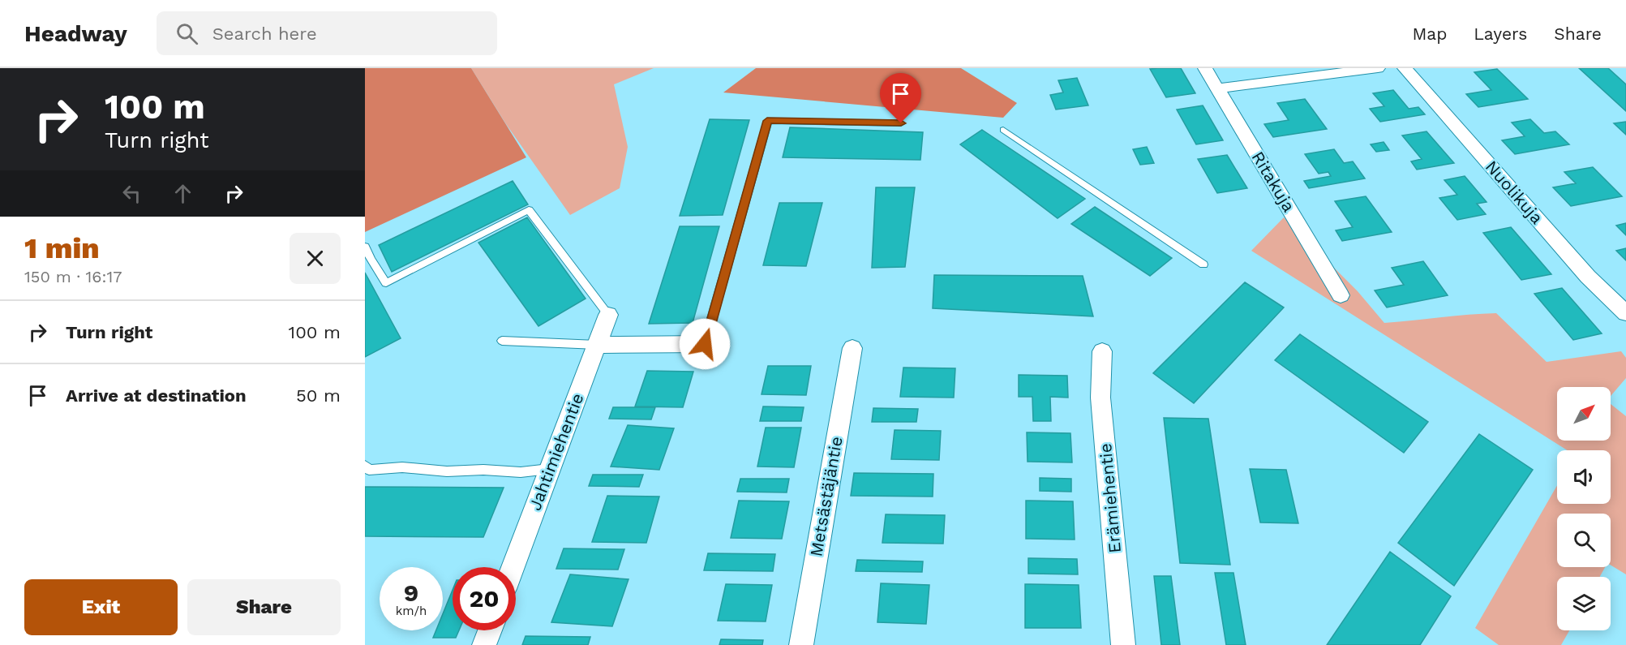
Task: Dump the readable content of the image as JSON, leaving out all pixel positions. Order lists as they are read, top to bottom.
{
  "streets": {
    "street": [
      "Ritakuja",
      "Nuolikuja",
      "Jahtimiehentie",
      "Metsästäjäntie",
      "Erämiehentie"
    ]
  },
  "north": "top right",
  "page": {
    "header": "Headway",
    "search": "Search here",
    "nav": ["Map", "Layers", "Share"],
    "turn": ["100 m", "Turn right"],
    "heading": ["1 min", "150 m · 16:17"],
    "list": [
      {
        "name": "Turn right",
        "value": "100 m"
      },
      {
        "name": "Arrive at destination",
        "value": "50 m"
      }
    ],
    "speed": "9 km/h",
    "limit": "20",
    "buttons": ["Exit", "Share"]
  }
}
